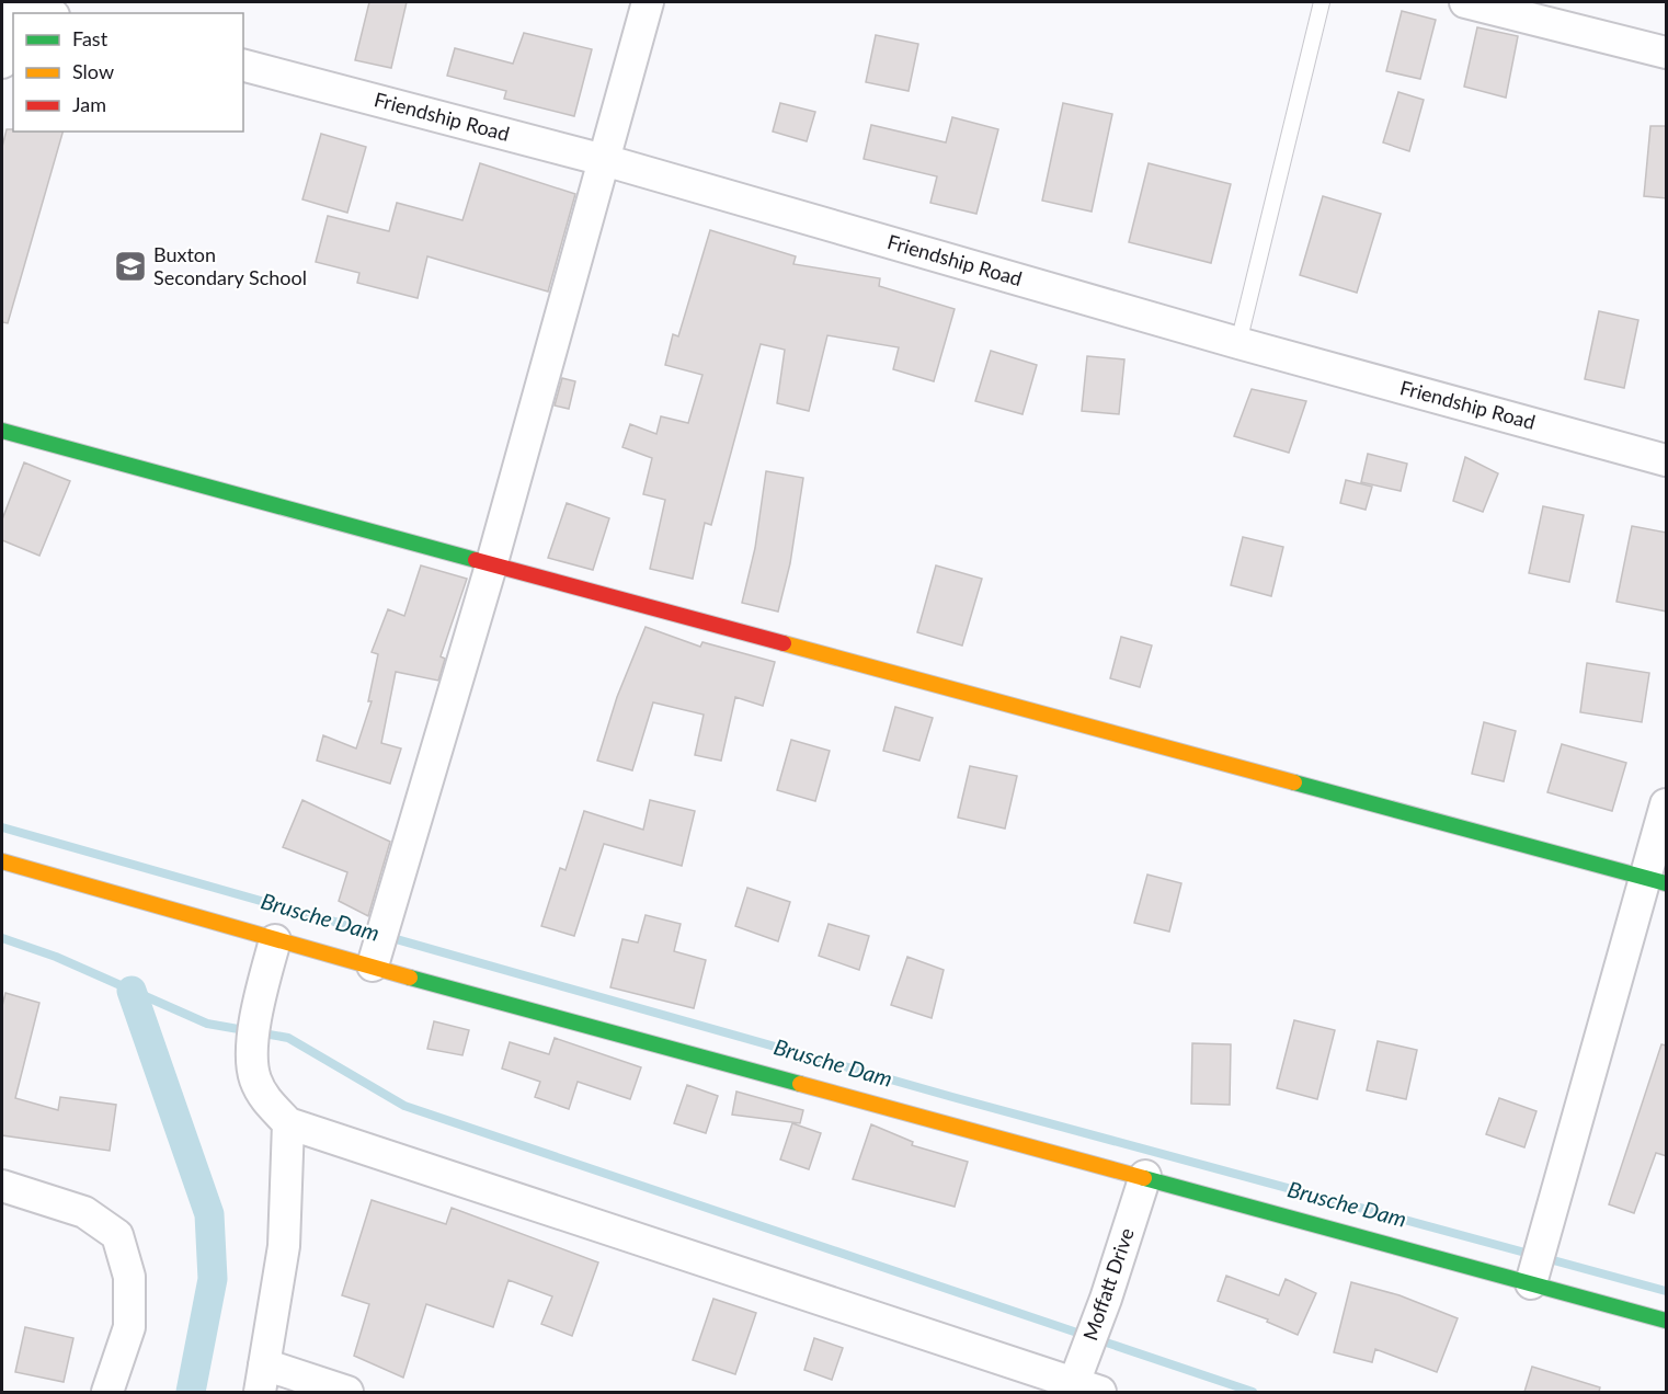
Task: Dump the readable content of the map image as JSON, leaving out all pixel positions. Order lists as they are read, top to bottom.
{
  "streets": {
    "street": ["Friendship Road", "Moffatt Drive"]
  },
  "water": ["Brusche Dam"],
  "places": {
    "school or university": ["Buxton Secondary School"]
  },
  "legend": ["Fast", "Slow", "Jam"]
}
